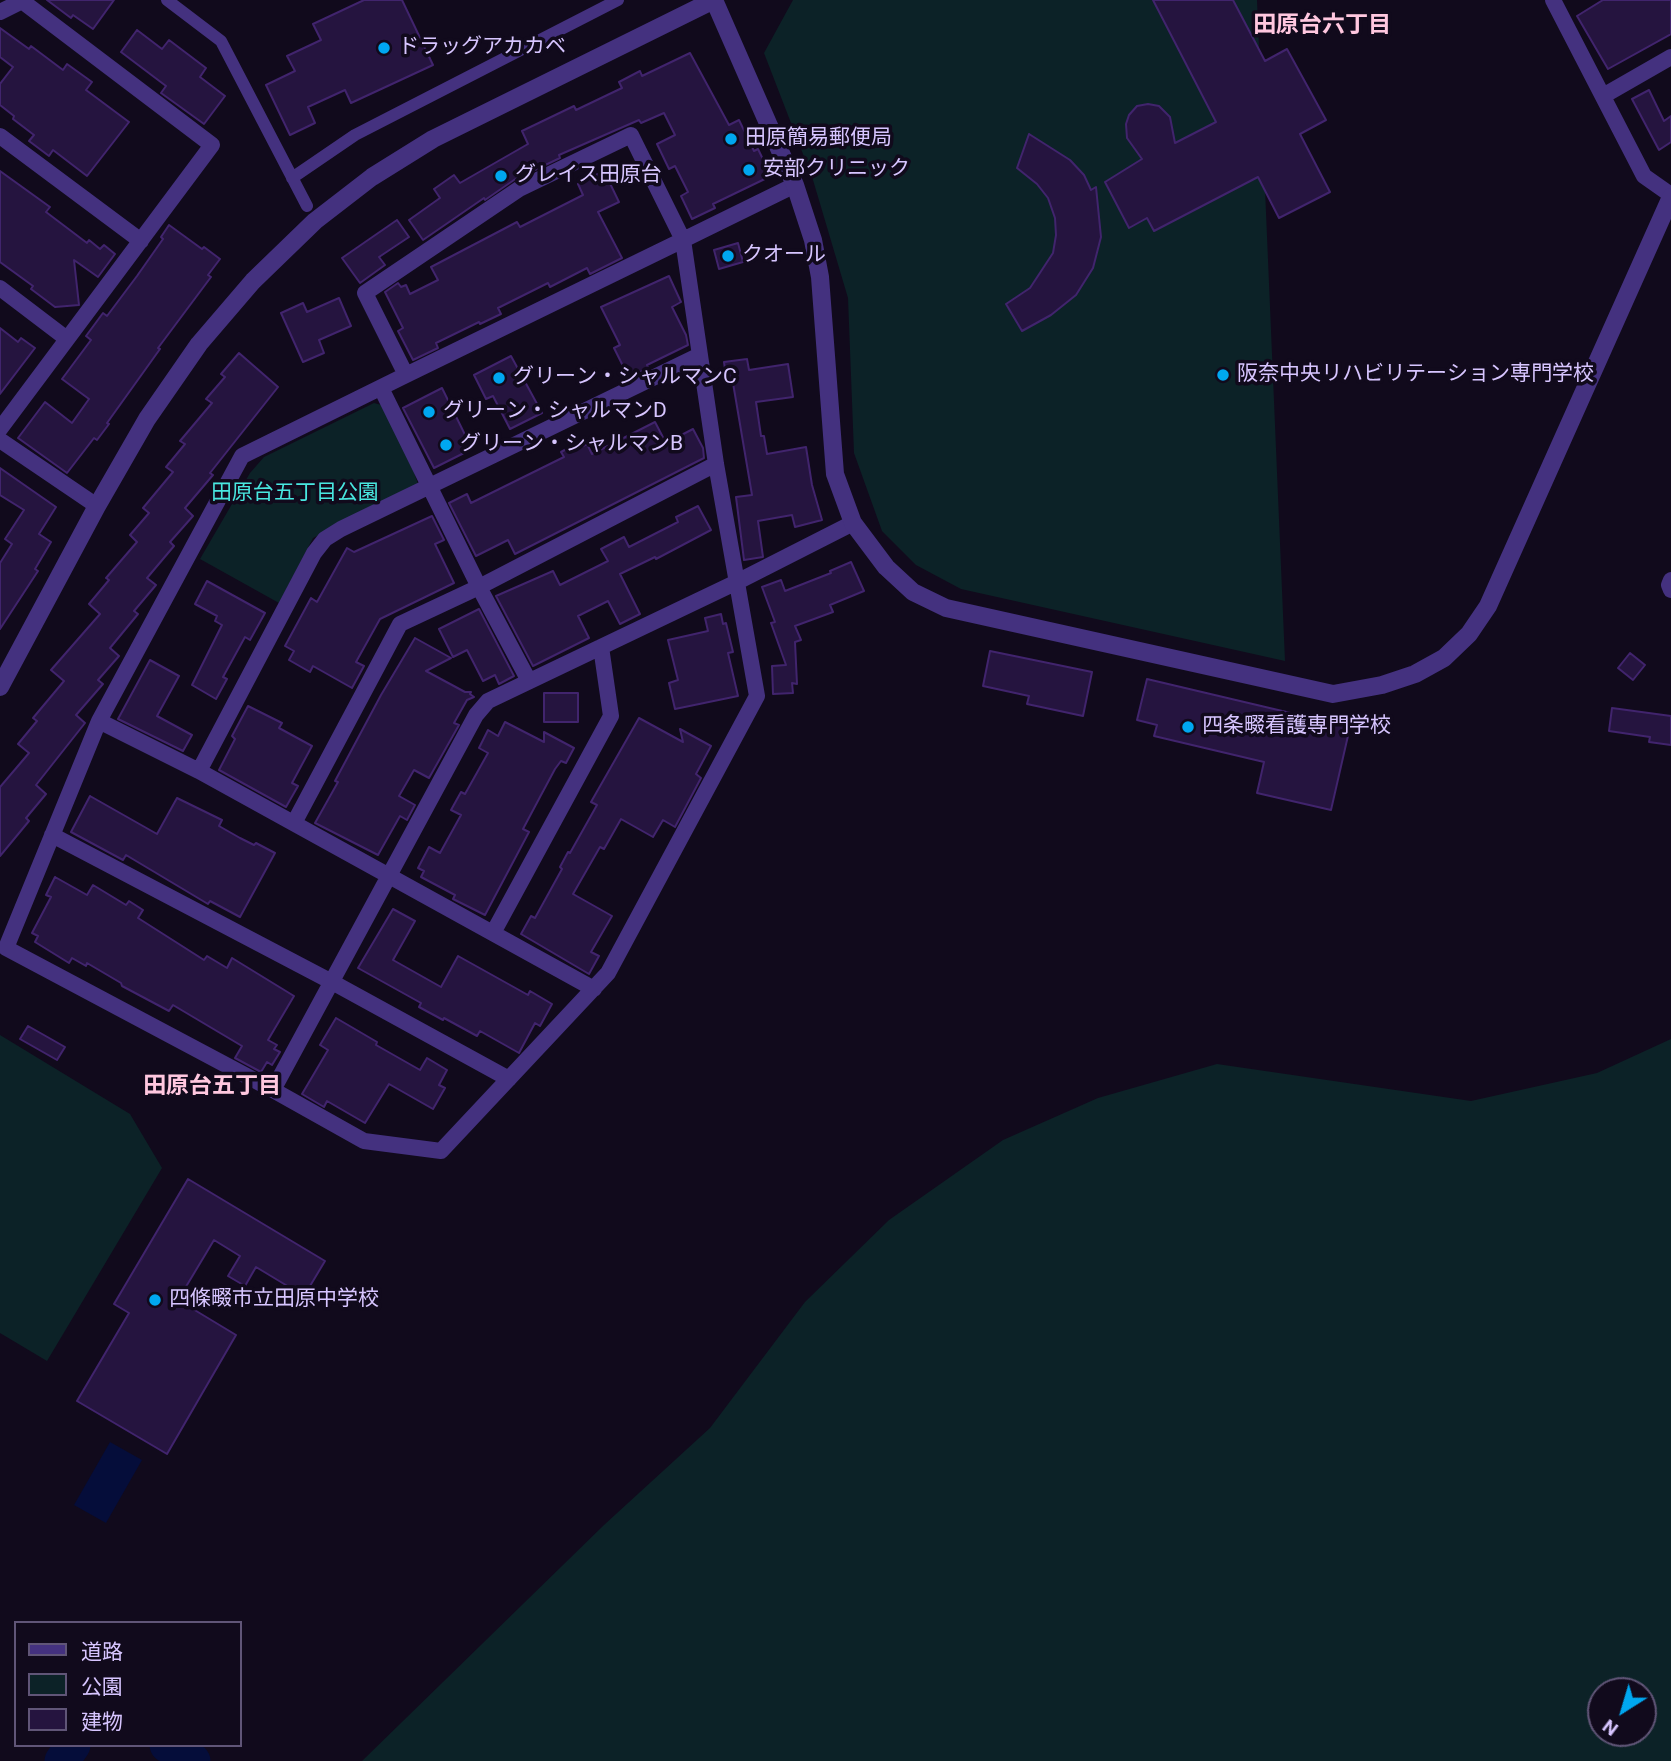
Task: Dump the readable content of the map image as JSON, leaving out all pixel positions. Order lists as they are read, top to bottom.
{
  "districts": ["田原台六丁目", "田原台五丁目"],
  "parks": ["田原台五丁目公園"],
  "places": [
    "ドラッグアカカベ",
    "田原簡易郵便局",
    "安部クリニック",
    "グレイス田原台",
    "クオール",
    "阪奈中央リハビリテーション専門学校",
    "グリーン・シャルマンC",
    "グリーン・シャルマンD",
    "グリーン・シャルマンB",
    "四条畷看護専門学校",
    "四條畷市立田原中学校"
  ],
  "legend": ["道路", "公園", "建物"],
  "north": "bottom left"
}
